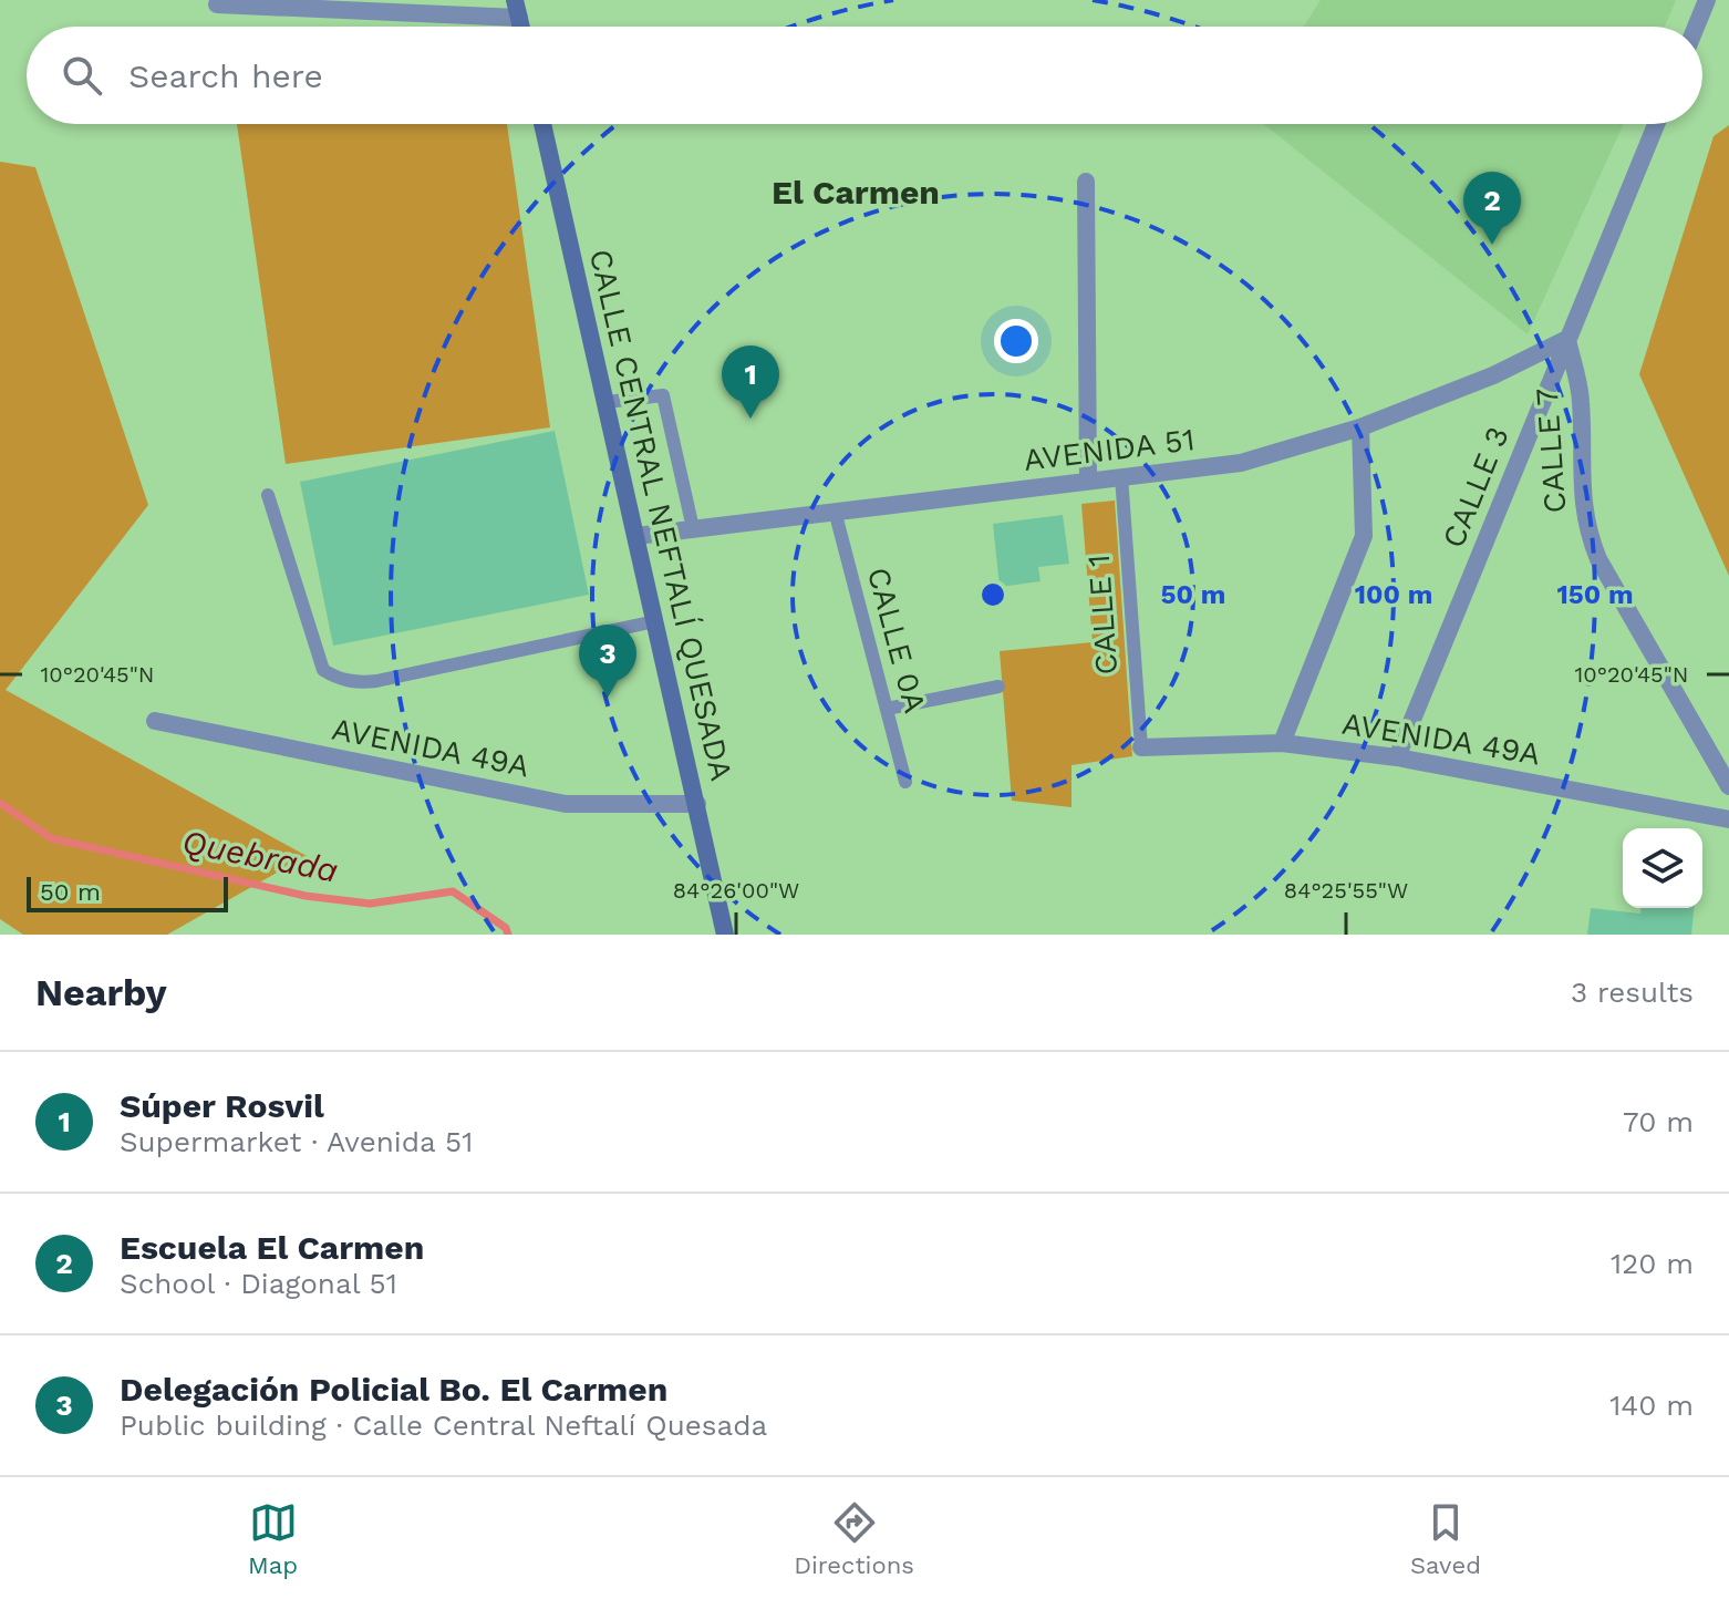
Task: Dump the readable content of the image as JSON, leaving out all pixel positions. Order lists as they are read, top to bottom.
{
  "streets": {
    "main road": ["CALLE CENTRAL NEFTALÍ QUESADA"],
    "street": [
      "AVENIDA 51",
      "CALLE 7",
      "CALLE 3",
      "AVENIDA 49A"
    ],
    "lane": ["CALLE 1", "CALLE 0A"]
  },
  "crossings": [
    ["AVENIDA 51", "CALLE 7"],
    ["AVENIDA 51", "CALLE 3"],
    ["AVENIDA 51", "CALLE CENTRAL NEFTALÍ QUESADA"],
    ["AVENIDA 51", "CALLE 1"],
    ["AVENIDA 51", "CALLE 0A"],
    ["CALLE 7", "CALLE 3"],
    ["CALLE 3", "AVENIDA 49A"],
    ["CALLE CENTRAL NEFTALÍ QUESADA", "AVENIDA 49A"],
    ["CALLE 1", "AVENIDA 49A"]
  ],
  "districts": ["El Carmen"],
  "water": ["Quebrada"],
  "scale_bar": "50 m",
  "page": {
    "search": "Search here",
    "pins": ["2", "1", "3"],
    "scale": "50 m",
    "heading": ["Nearby", "3 results"],
    "list": [
      {
        "mark": "1",
        "name": "Súper Rosvil",
        "note": "Supermarket · Avenida 51",
        "value": "70 m"
      },
      {
        "mark": "2",
        "name": "Escuela El Carmen",
        "note": "School · Diagonal 51",
        "value": "120 m"
      },
      {
        "mark": "3",
        "name": "Delegación Policial Bo. El Carmen",
        "note": "Public building · Calle Central Neftalí Quesada",
        "value": "140 m"
      }
    ],
    "nav": ["Map", "Directions", "Saved"]
  },
  "coordinates": ["10°20'45\"N", "84°26'00\"W", "84°25'55\"W"],
  "rings": ["50 m", "100 m", "150 m"]
}
